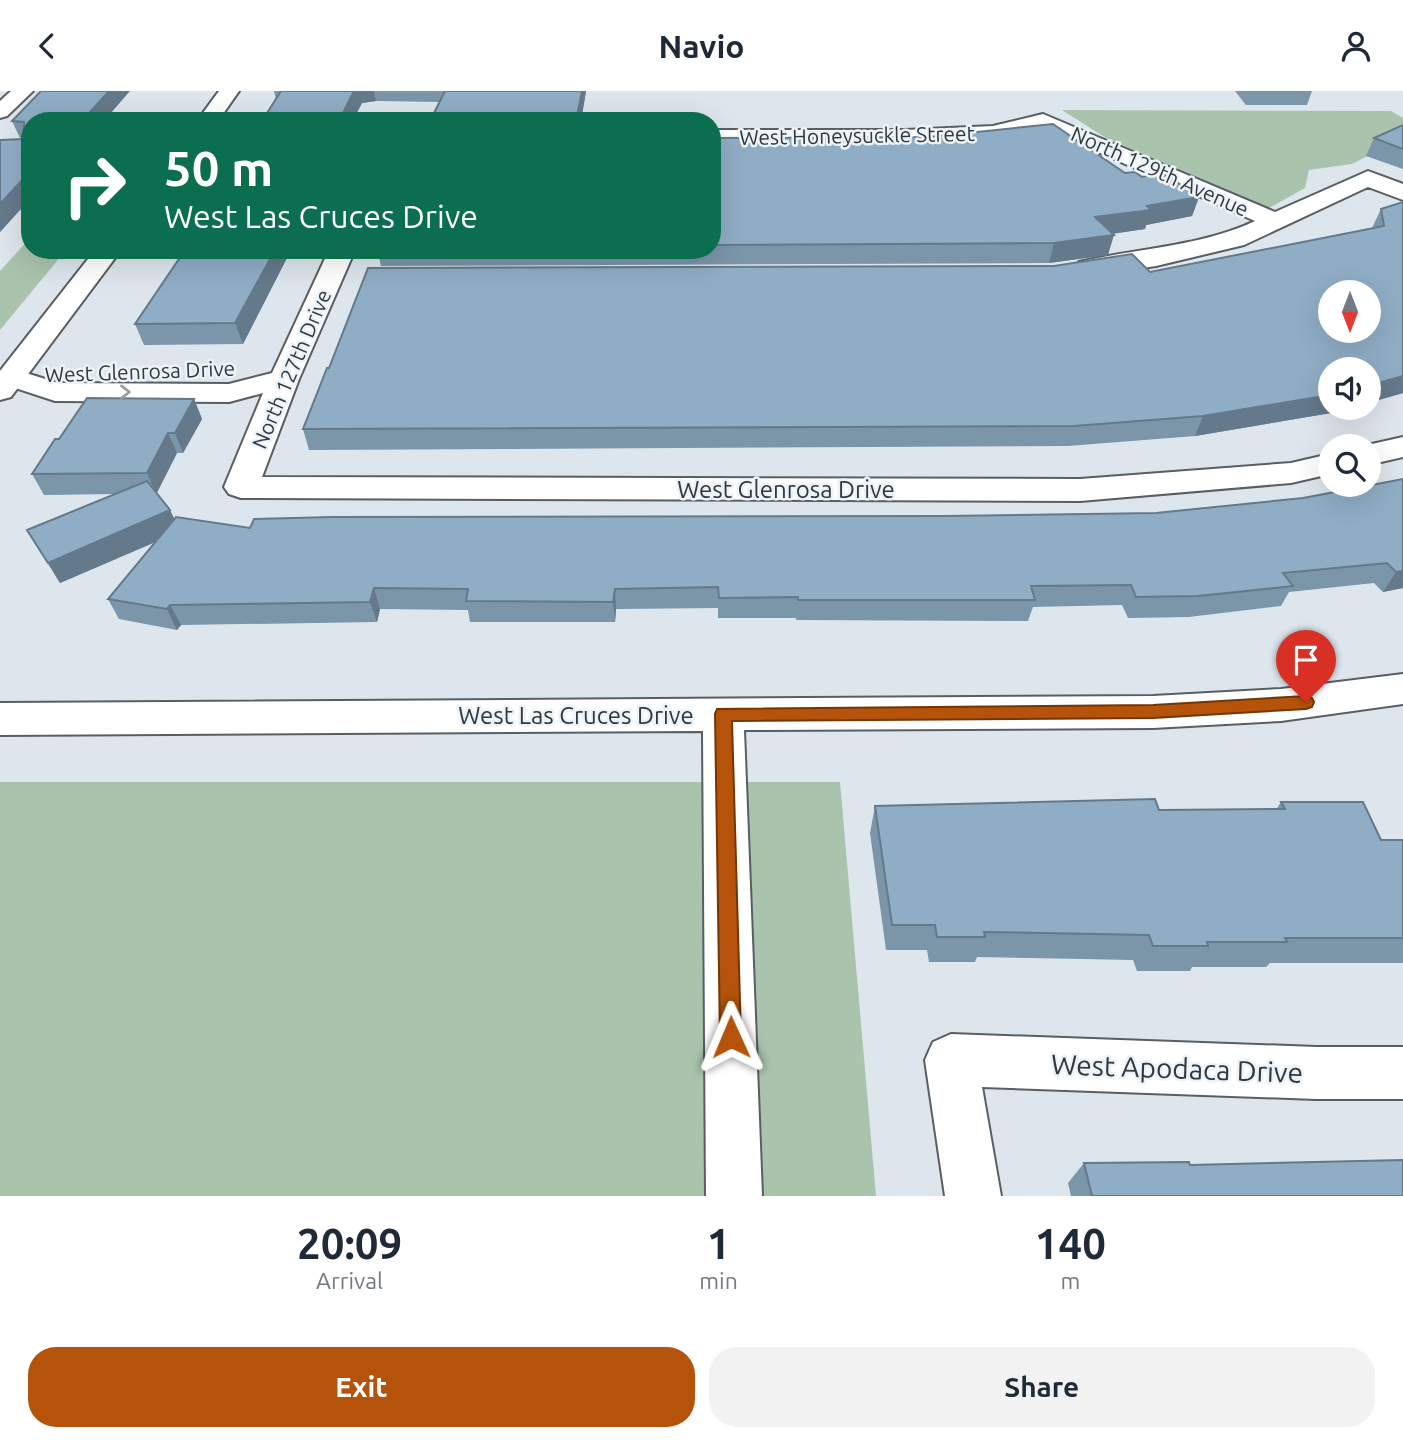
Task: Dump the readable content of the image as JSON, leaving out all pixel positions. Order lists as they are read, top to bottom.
{
  "streets": {
    "street": [
      "West Honeysuckle Street",
      "North 129th Avenue",
      "North 127th Drive",
      "West Glenrosa Drive",
      "West Las Cruces Drive",
      "West Apodaca Drive"
    ]
  },
  "crossings": [
    ["West Honeysuckle Street", "North 129th Avenue"],
    ["North 127th Drive", "West Glenrosa Drive"]
  ],
  "north": "bottom",
  "page": {
    "header": "Navio",
    "turn": ["50 m", "West Las Cruces Drive"],
    "eta": [
      "20:09",
      "Arrival",
      "1",
      "min",
      "140",
      "m"
    ],
    "buttons": ["Exit", "Share"]
  }
}
